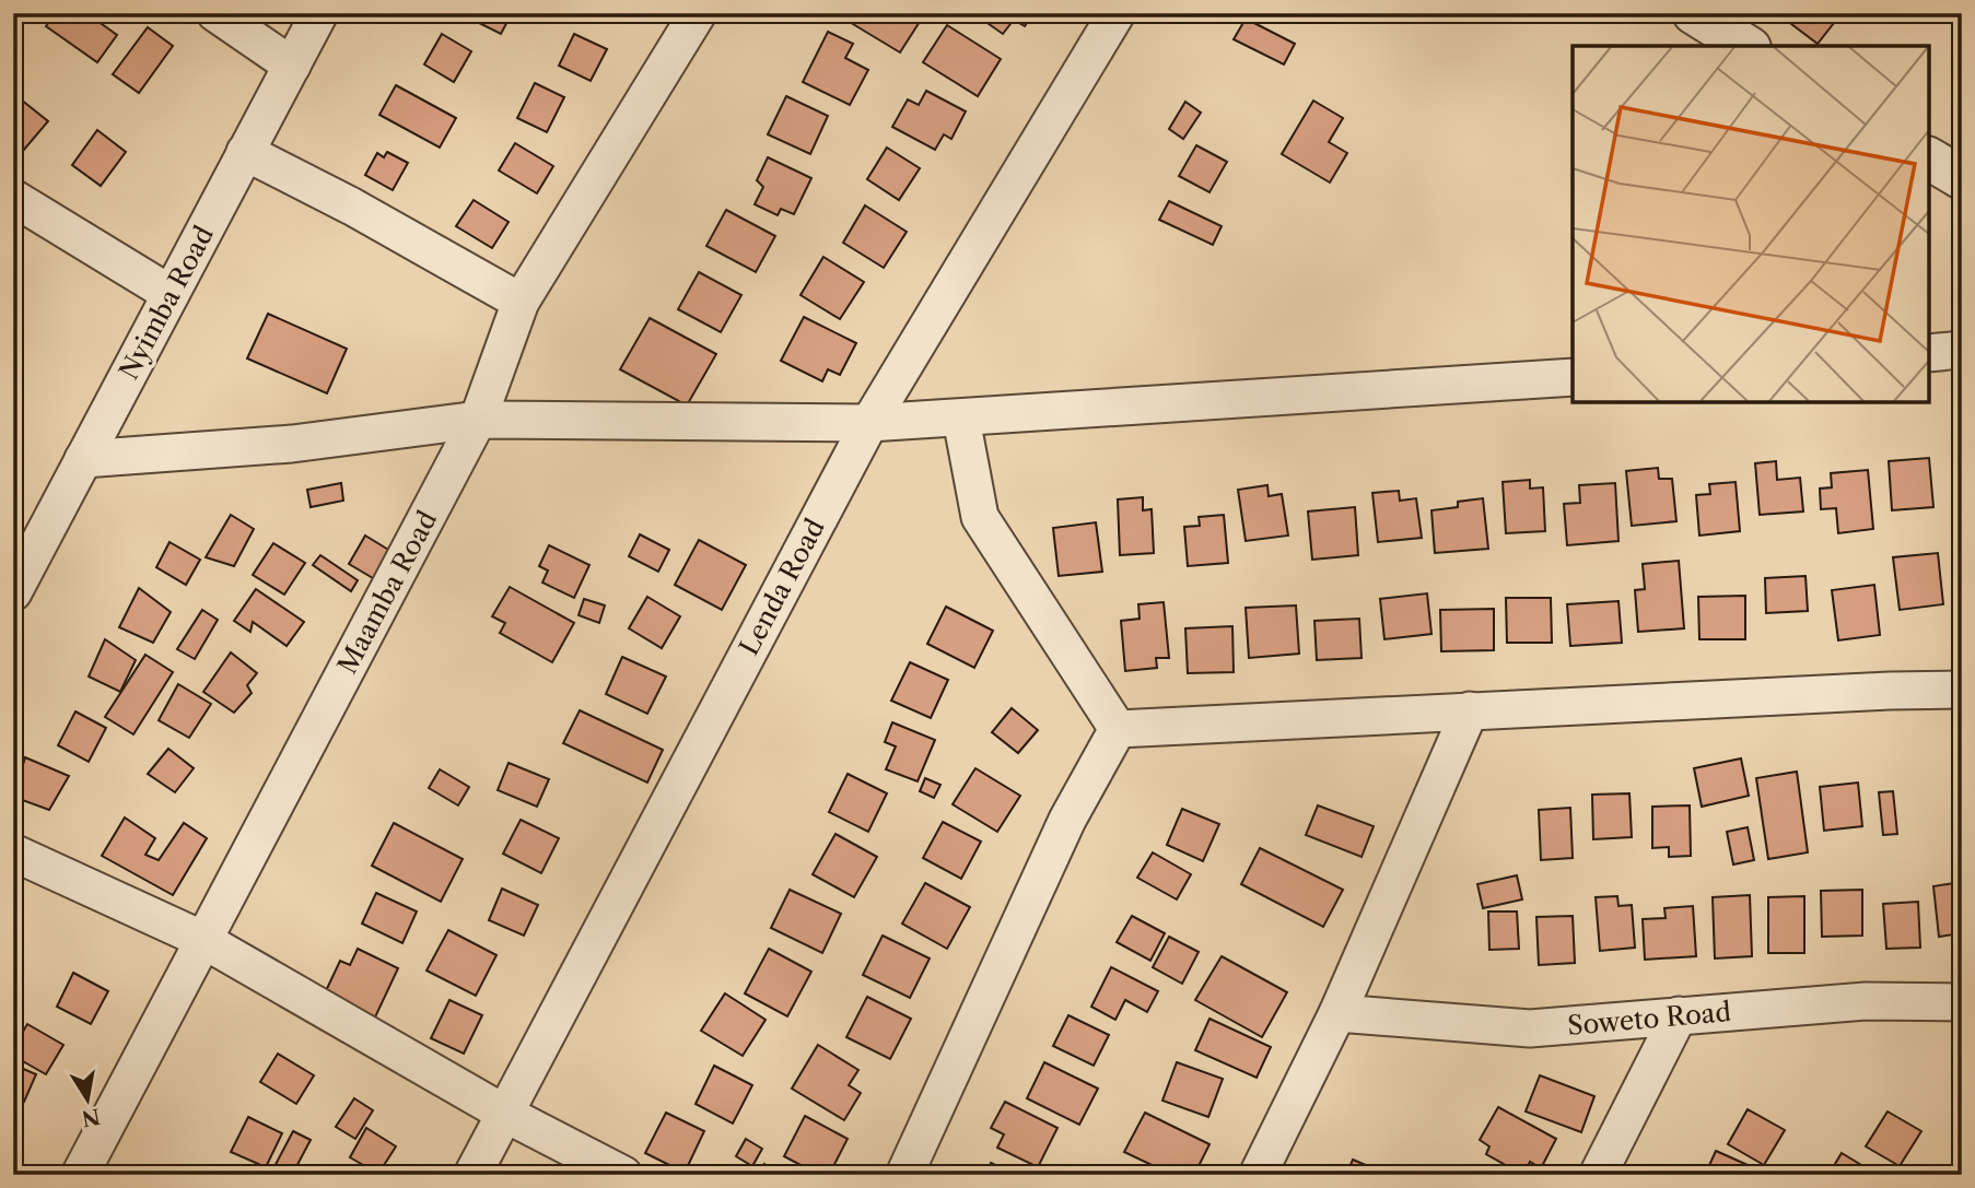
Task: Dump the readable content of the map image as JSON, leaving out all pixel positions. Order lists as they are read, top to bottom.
{
  "streets": {
    "street": [
      "Nyimba Road",
      "Lenda Road",
      "Maamba Road",
      "Soweto Road"
    ]
  },
  "north": "bottom"
}
